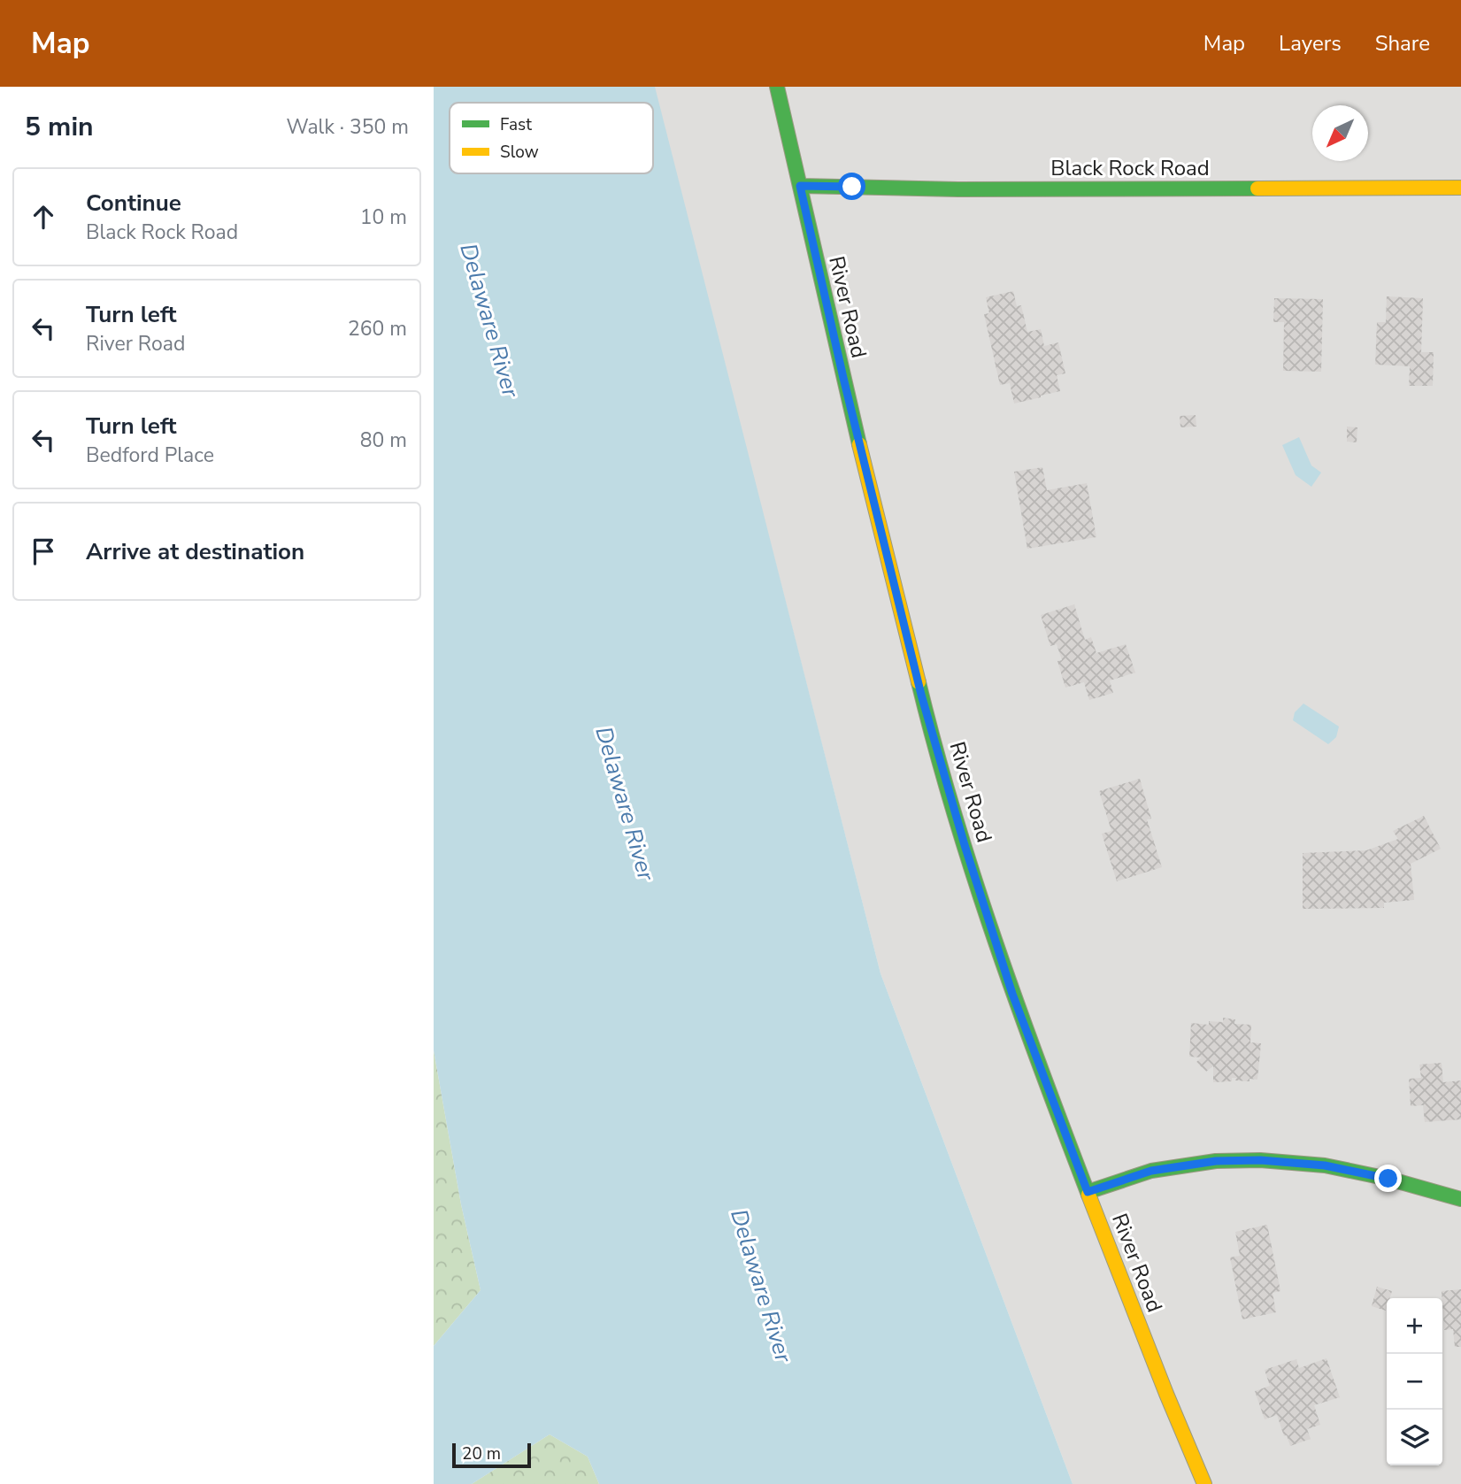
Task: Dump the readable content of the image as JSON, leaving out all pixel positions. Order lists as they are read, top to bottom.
{
  "streets": {
    "main road": ["Black Rock Road", "River Road"]
  },
  "crossings": [
    ["Black Rock Road", "River Road"]
  ],
  "water": ["Delaware River"],
  "legend": ["Fast", "Slow"],
  "scale_bar": "20 m",
  "north": "bottom left",
  "page": {
    "header": "Map",
    "nav": ["Map", "Layers", "Share"],
    "heading": ["5 min", "Walk · 350 m"],
    "list": [
      ["Continue", "Black Rock Road", "10 m"],
      ["Turn left", "River Road", "260 m"],
      ["Turn left", "Bedford Place", "80 m"],
      "Arrive at destination"
    ],
    "map_buttons": ["+", "−"],
    "scale": "20 m"
  }
}
